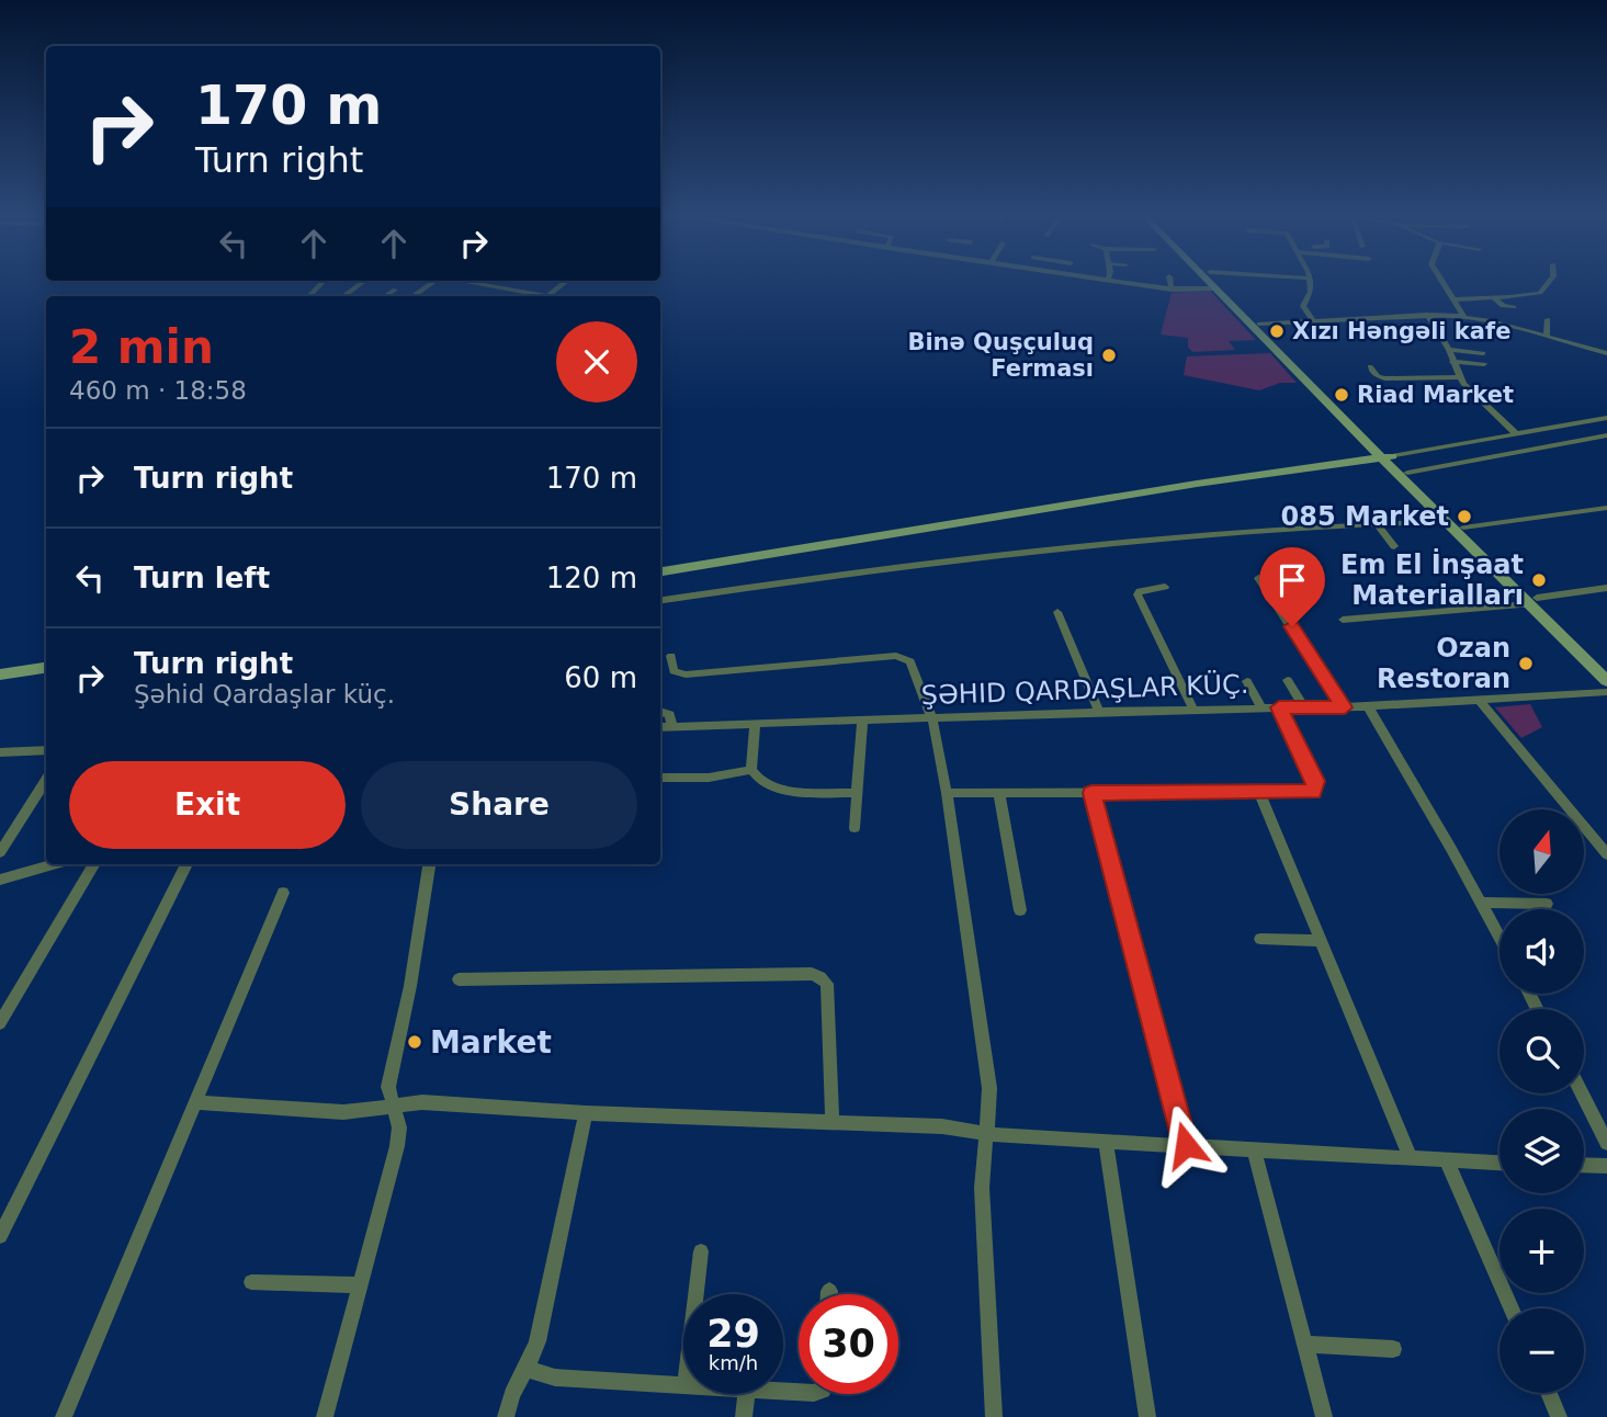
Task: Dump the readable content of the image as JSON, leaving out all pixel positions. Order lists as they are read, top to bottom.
{
  "streets": {
    "street": ["ŞƏHID QARDAŞLAR KÜÇ."]
  },
  "places": [
    "Xızı Həngəli kafe",
    "Binə Quşçuluq Ferması",
    "Riad Market",
    "085 Market",
    "Em El İnşaat Materialları",
    "Ozan Restoran",
    "Market"
  ],
  "north": "top",
  "page": {
    "turn": ["170 m", "Turn right"],
    "heading": ["2 min", "460 m · 18:58"],
    "list": [
      {
        "name": "Turn right",
        "value": "170 m"
      },
      {
        "name": "Turn left",
        "value": "120 m"
      },
      {
        "name": "Turn right",
        "note": "Şəhid Qardaşlar küç.",
        "value": "60 m"
      }
    ],
    "buttons": ["Exit", "Share"],
    "map_buttons": ["+", "−"],
    "speed": "29 km/h",
    "limit": "30"
  }
}
